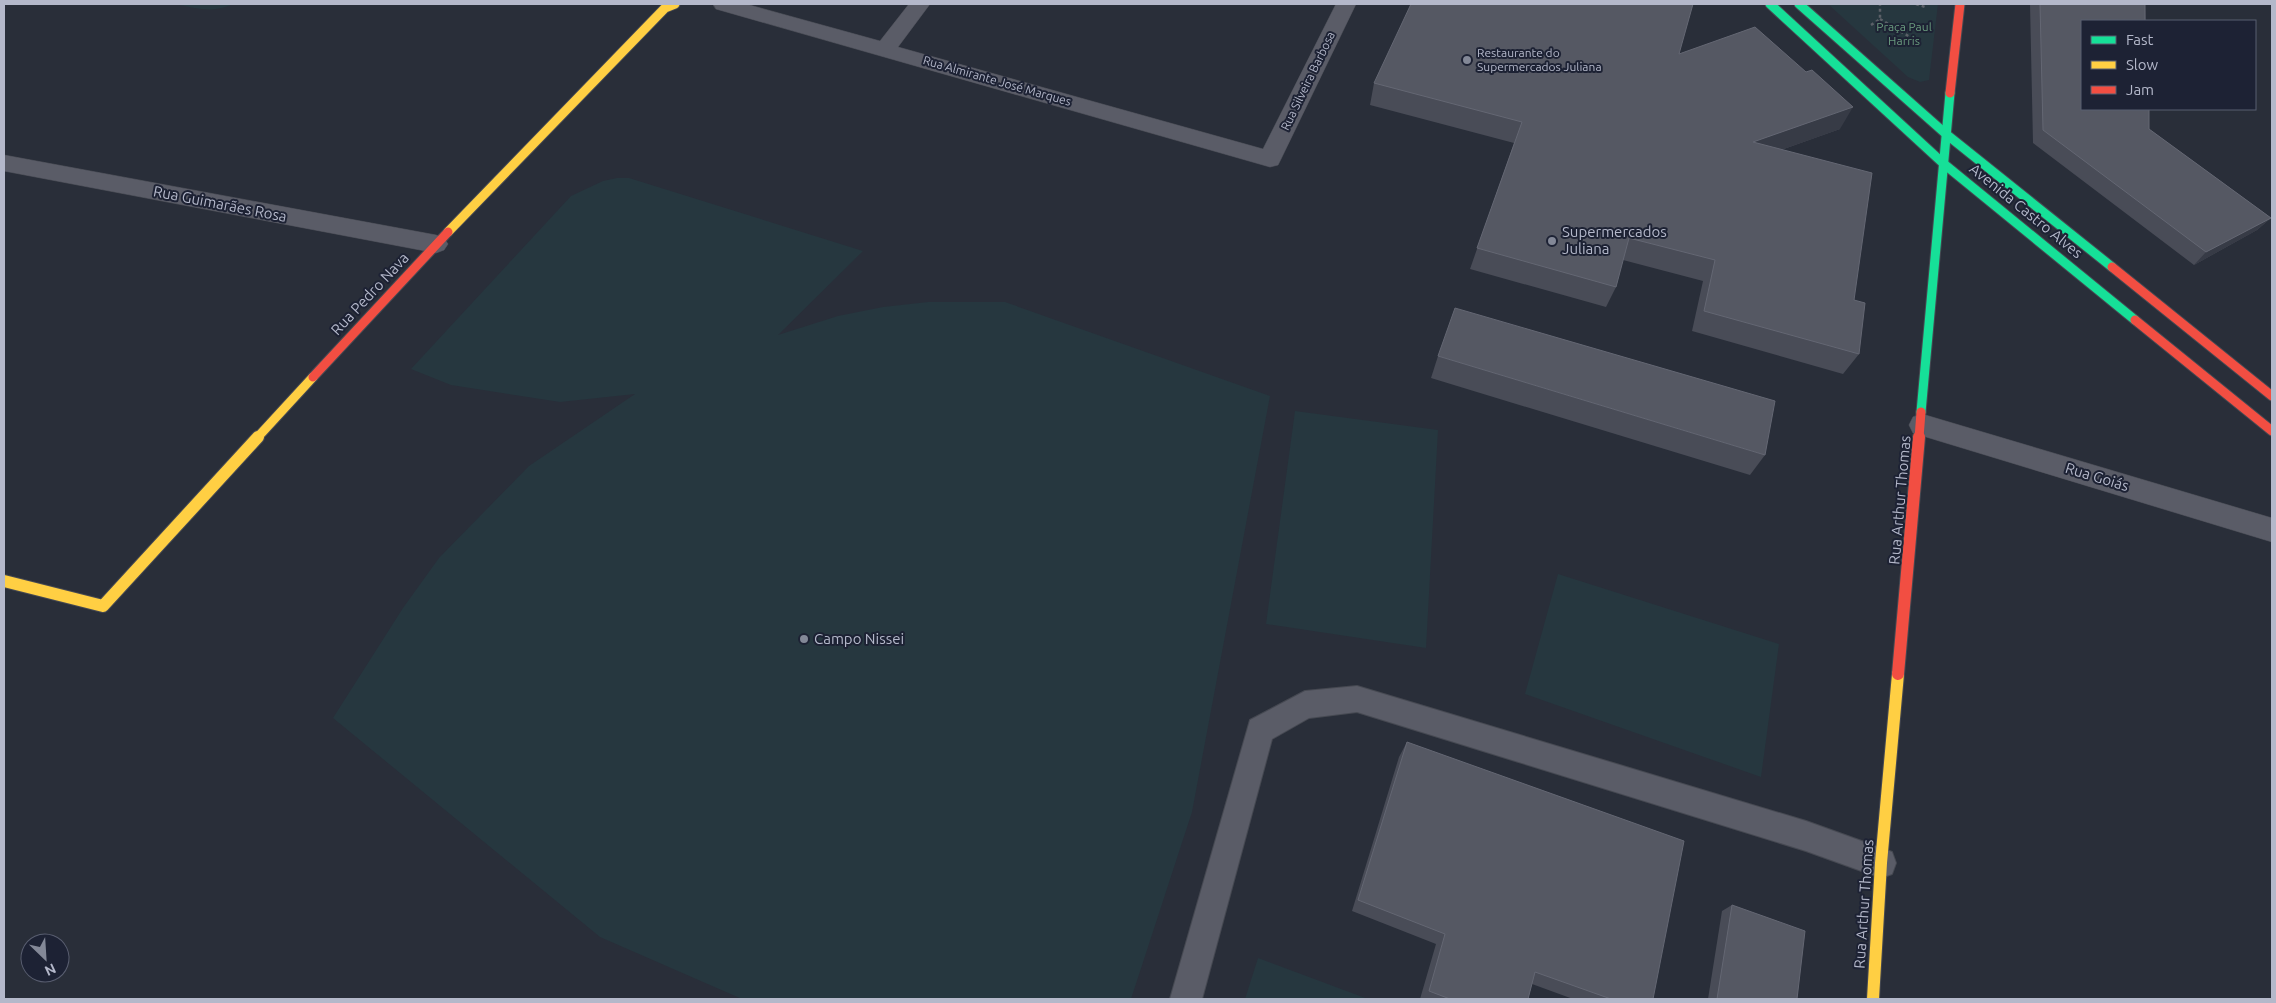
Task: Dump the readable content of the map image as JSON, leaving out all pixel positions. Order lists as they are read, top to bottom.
{
  "streets": {
    "street": [
      "Rua Almirante José Marques",
      "Rua Silveira Barbosa",
      "Rua Guimarães Rosa",
      "Avenida Castro Alves",
      "Rua Pedro Nava",
      "Rua Goiás",
      "Rua Arthur Thomas"
    ]
  },
  "crossings": [
    ["Rua Almirante José Marques", "Rua Silveira Barbosa"],
    ["Rua Guimarães Rosa", "Rua Pedro Nava"],
    ["Avenida Castro Alves", "Rua Arthur Thomas"],
    ["Rua Goiás", "Rua Arthur Thomas"]
  ],
  "parks": ["Praça Paul Harris"],
  "places": ["Restaurante do Supermercados Juliana", "Supermercados Juliana", "Campo Nissei"],
  "legend": ["Fast", "Slow", "Jam"],
  "north": "bottom right"
}
